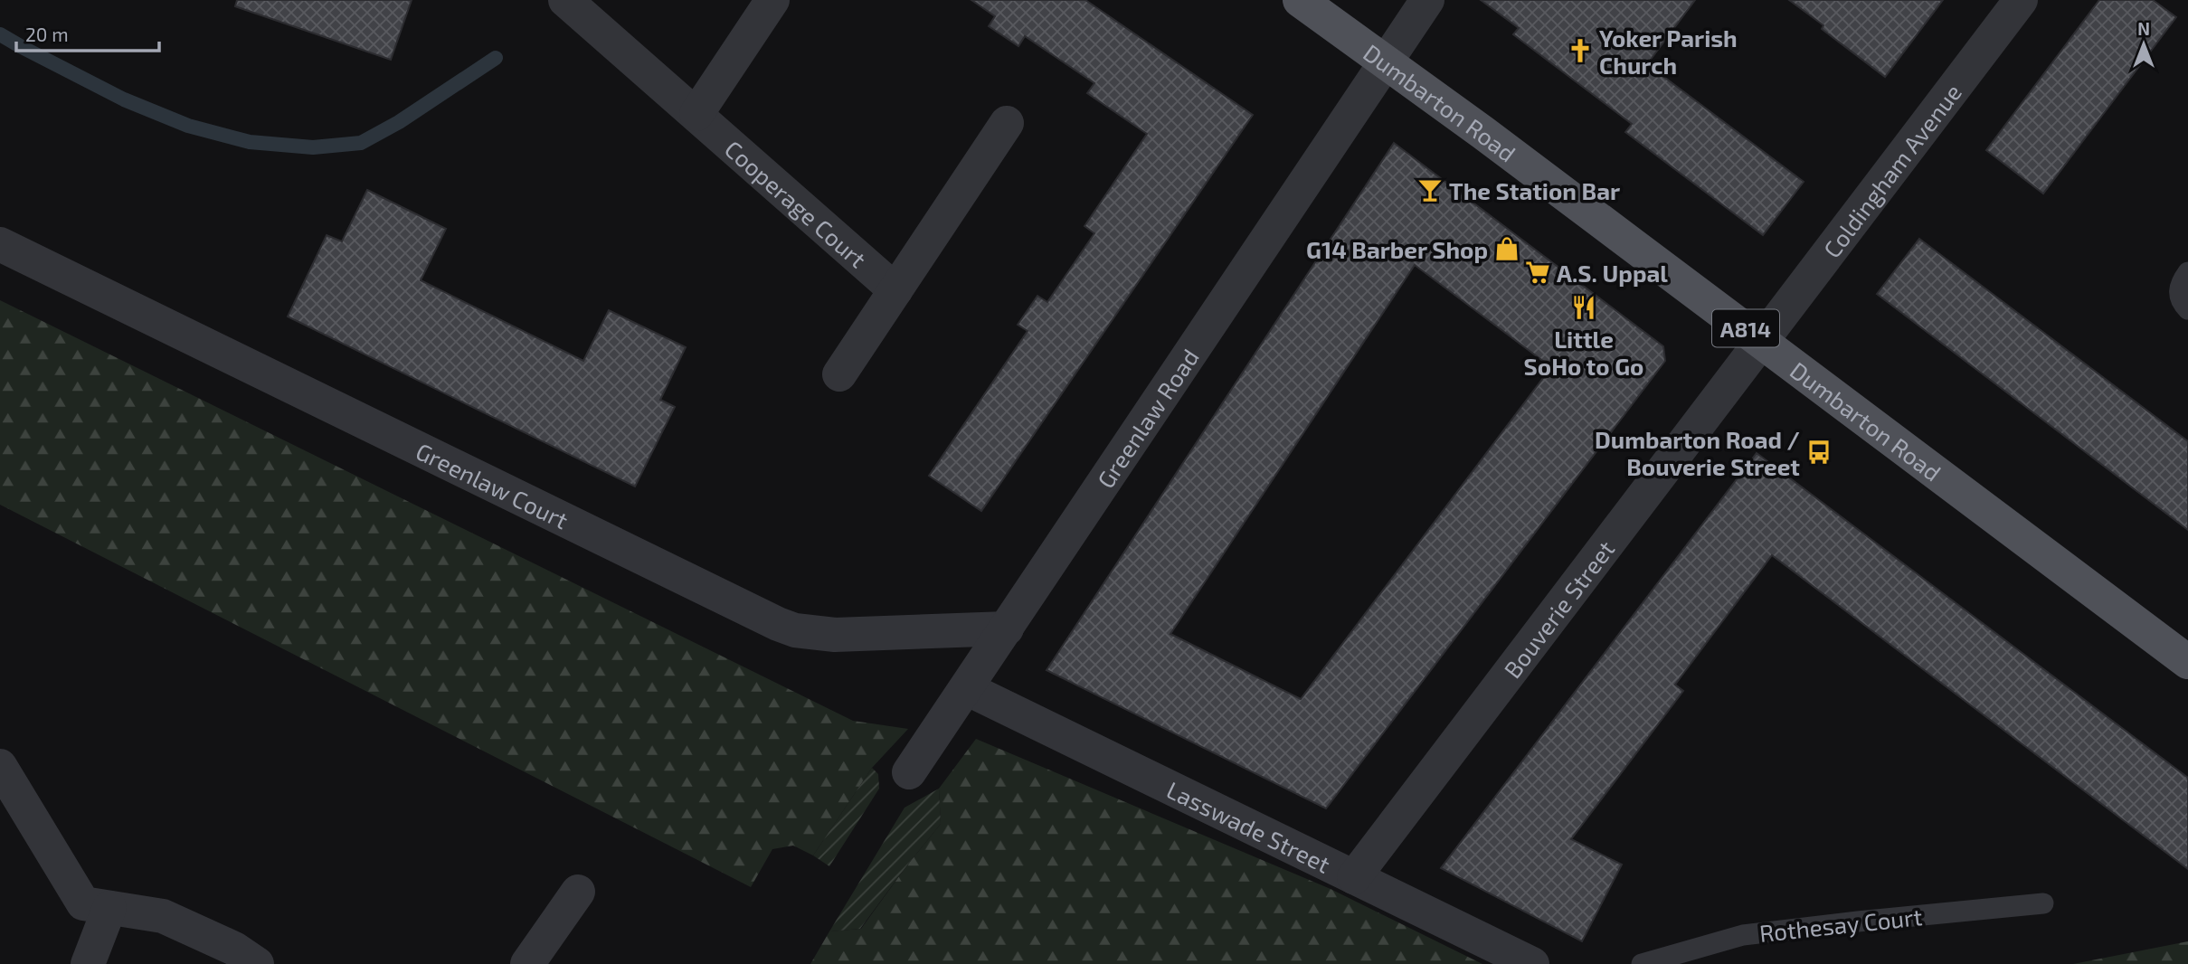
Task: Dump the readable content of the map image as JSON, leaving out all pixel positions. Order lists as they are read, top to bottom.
{
  "streets": {
    "main road": ["Dumbarton Road", "A814"],
    "street": [
      "Coldingham Avenue",
      "Cooperage Court",
      "Greenlaw Road",
      "Greenlaw Court",
      "Bouverie Street",
      "Lasswade Street"
    ],
    "lane": ["Rothesay Court"]
  },
  "crossings": [
    ["Dumbarton Road", "Coldingham Avenue"],
    ["Dumbarton Road", "Greenlaw Road"],
    ["Dumbarton Road", "Bouverie Street"],
    ["Coldingham Avenue", "Bouverie Street"],
    ["Greenlaw Road", "Greenlaw Court"],
    ["Greenlaw Road", "Lasswade Street"],
    ["Bouverie Street", "Lasswade Street"]
  ],
  "places": {
    "church": ["Yoker Parish Church"],
    "bar": ["The Station Bar"],
    "shop": ["G14 Barber Shop"],
    "supermarket": ["A.S. Uppal"],
    "restaurant": ["Little SoHo to Go"],
    "bus stop": ["Dumbarton Road / Bouverie Street"]
  },
  "scale_bar": "20 m",
  "north": "top"
}
